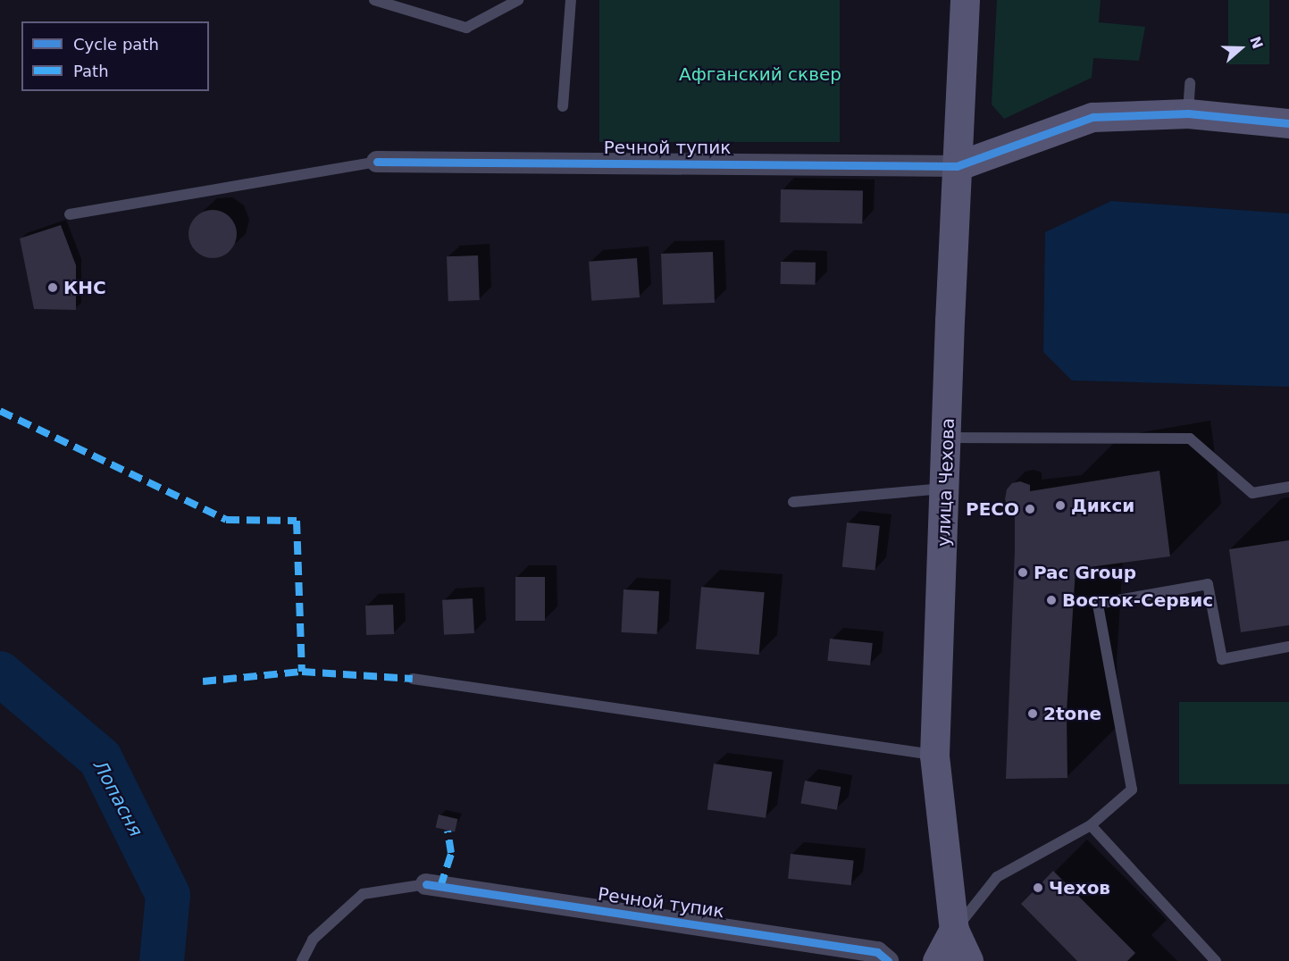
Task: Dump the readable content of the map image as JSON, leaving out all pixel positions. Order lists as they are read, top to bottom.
{
  "streets": {
    "main road": ["улица Чехова"],
    "street": ["Речной тупик"]
  },
  "crossings": [
    ["Речной тупик", "улица Чехова"]
  ],
  "water": ["Лопасня"],
  "parks": ["Афганский сквер"],
  "places": [
    "КНС",
    "Дикси",
    "РЕСО",
    "Pac Group",
    "Восток-Сервис",
    "2tone",
    "Чехов"
  ],
  "legend": ["Cycle path", "Path"],
  "north": "right"
}
